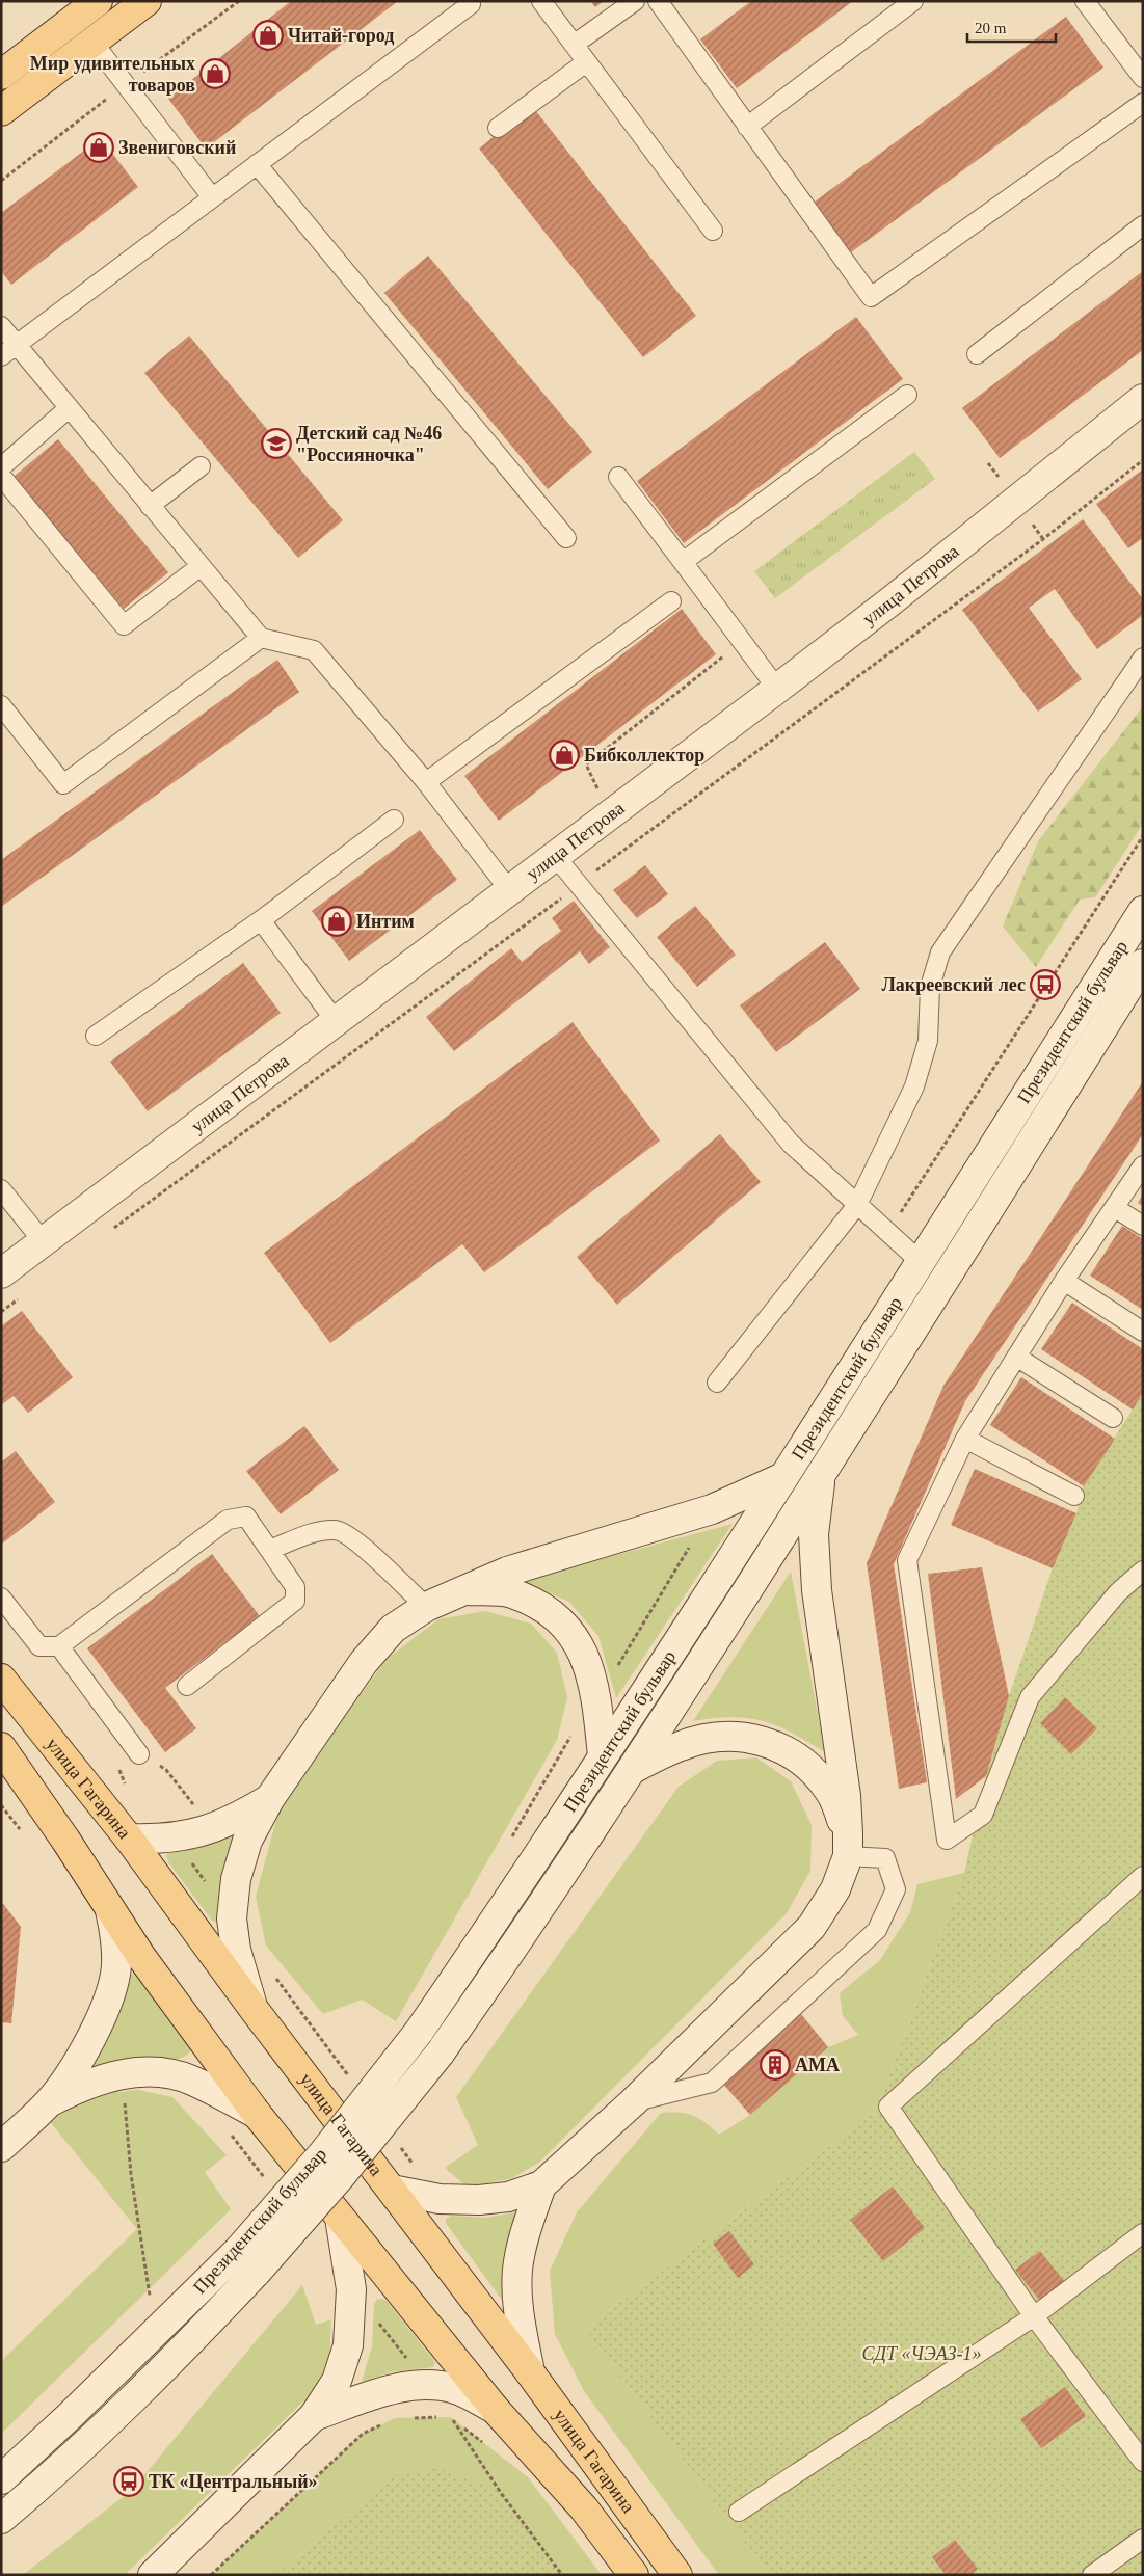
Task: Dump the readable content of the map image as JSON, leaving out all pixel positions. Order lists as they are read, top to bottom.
{
  "streets": {
    "main road": ["улица Петрова", "Президентский бульвар", "улица Гагарина"]
  },
  "parks": ["СДТ «ЧЭАЗ-1»"],
  "places": {
    "shop": [
      "Читай-город",
      "Мир удивительных товаров",
      "Звениговский",
      "Бибколлектор",
      "Интим"
    ],
    "school or university": ["Детский сад №46 \"Россияночка\""],
    "bus stop": ["Лакреевский лес", "ТК «Центральный»"],
    "building": ["АМА"]
  },
  "scale_bar": "20 m"
}
